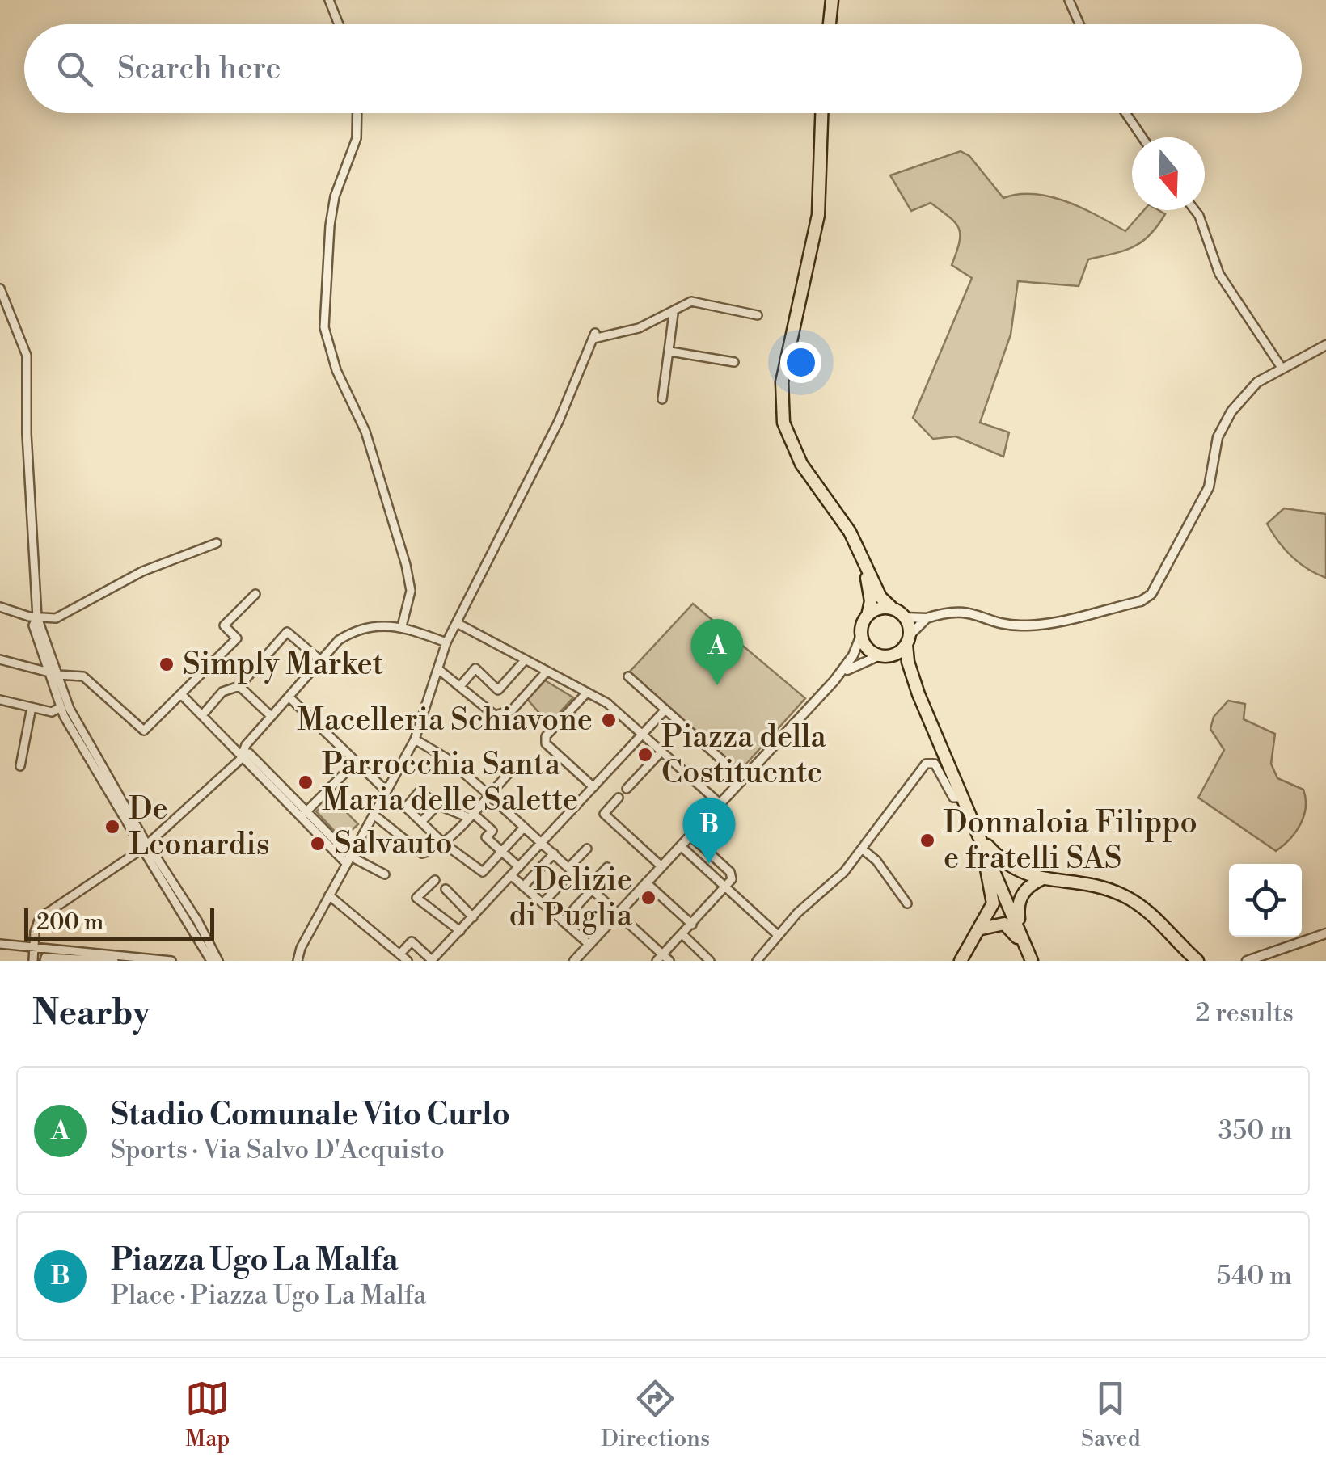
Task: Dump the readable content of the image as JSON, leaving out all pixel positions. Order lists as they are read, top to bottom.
{
  "places": [
    "Simply Market",
    "Macelleria Schiavone",
    "Piazza della Costituente",
    "Parrocchia Santa Maria delle Salette",
    "De Leonardis",
    "Donnaloia Filippo e fratelli SAS",
    "Salvauto",
    "Delizie di Puglia"
  ],
  "scale_bar": "200 m",
  "north": "bottom",
  "page": {
    "search": "Search here",
    "pins": ["A", "B"],
    "scale": "200 m",
    "heading": ["Nearby", "2 results"],
    "list": [
      {
        "mark": "A",
        "name": "Stadio Comunale Vito Curlo",
        "note": "Sports · Via Salvo D'Acquisto",
        "value": "350 m"
      },
      {
        "mark": "B",
        "name": "Piazza Ugo La Malfa",
        "note": "Place · Piazza Ugo La Malfa",
        "value": "540 m"
      }
    ],
    "nav": ["Map", "Directions", "Saved"]
  }
}
